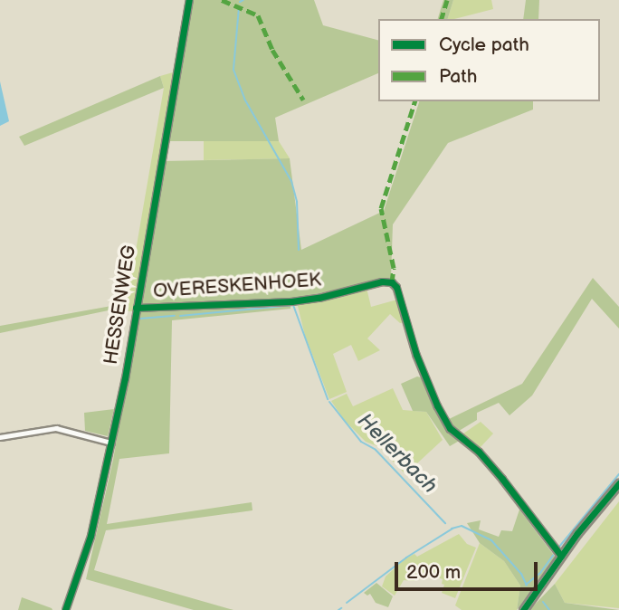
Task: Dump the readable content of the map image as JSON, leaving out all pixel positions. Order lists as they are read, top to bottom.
{
  "streets": {
    "street": ["OVERESKENHOEK", "HESSENWEG"]
  },
  "crossings": [
    ["OVERESKENHOEK", "HESSENWEG"]
  ],
  "water": ["Hellerbach"],
  "legend": ["Cycle path", "Path"],
  "scale_bar": "200 m"
}
